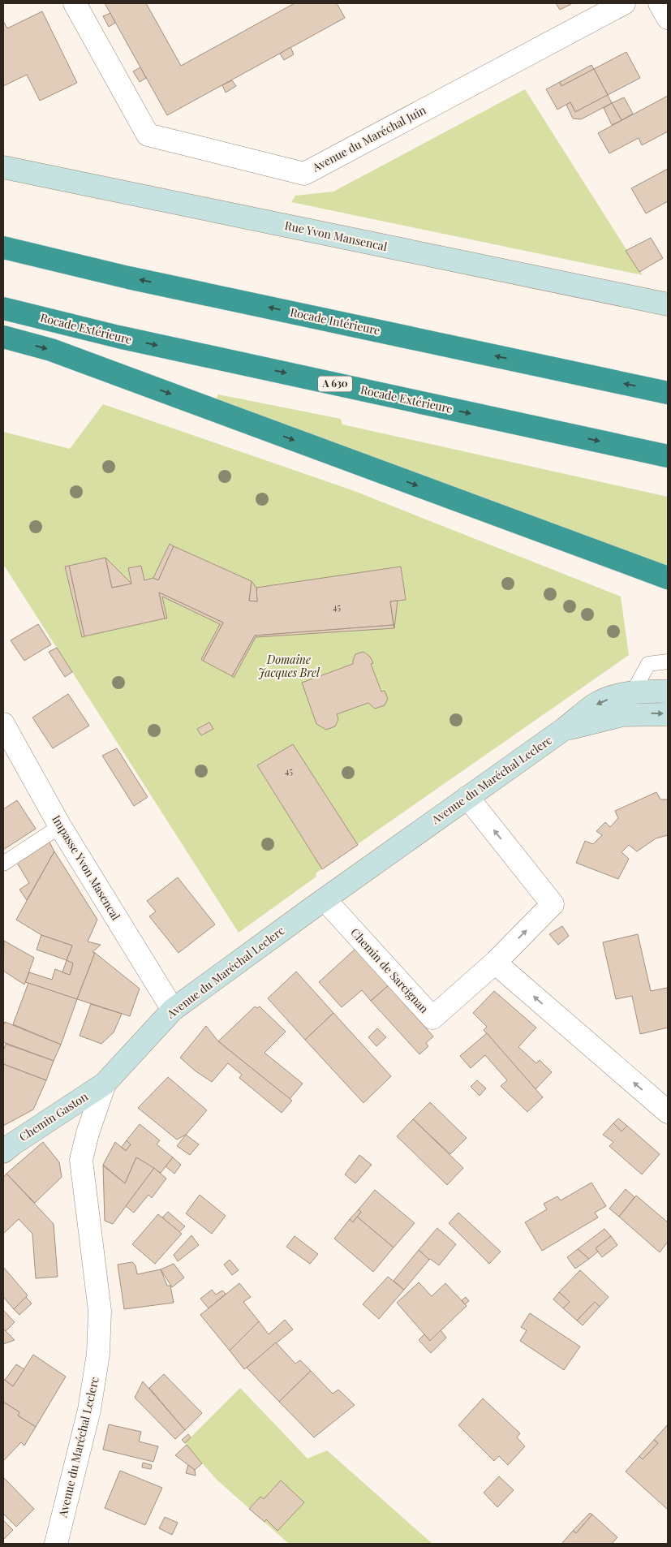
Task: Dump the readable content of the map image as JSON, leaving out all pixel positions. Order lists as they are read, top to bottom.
{
  "streets": {
    "highway": ["Rocade Intérieure", "Rocade Extérieure", "A 630"],
    "street": [
      "Avenue du Maréchal Juin",
      "Rue Yvon Mansencal",
      "Avenue du Maréchal Leclerc",
      "Impasse Yvon Masencal",
      "Chemin de Sarcignan",
      "Chemin Gaston"
    ]
  },
  "crossings": [
    ["Avenue du Maréchal Leclerc", "Impasse Yvon Masencal"],
    ["Avenue du Maréchal Leclerc", "Chemin de Sarcignan"],
    ["Avenue du Maréchal Leclerc", "Chemin Gaston"]
  ],
  "parks": ["Domaine Jacques Brel"],
  "house_numbers": ["45", "45"]
}
